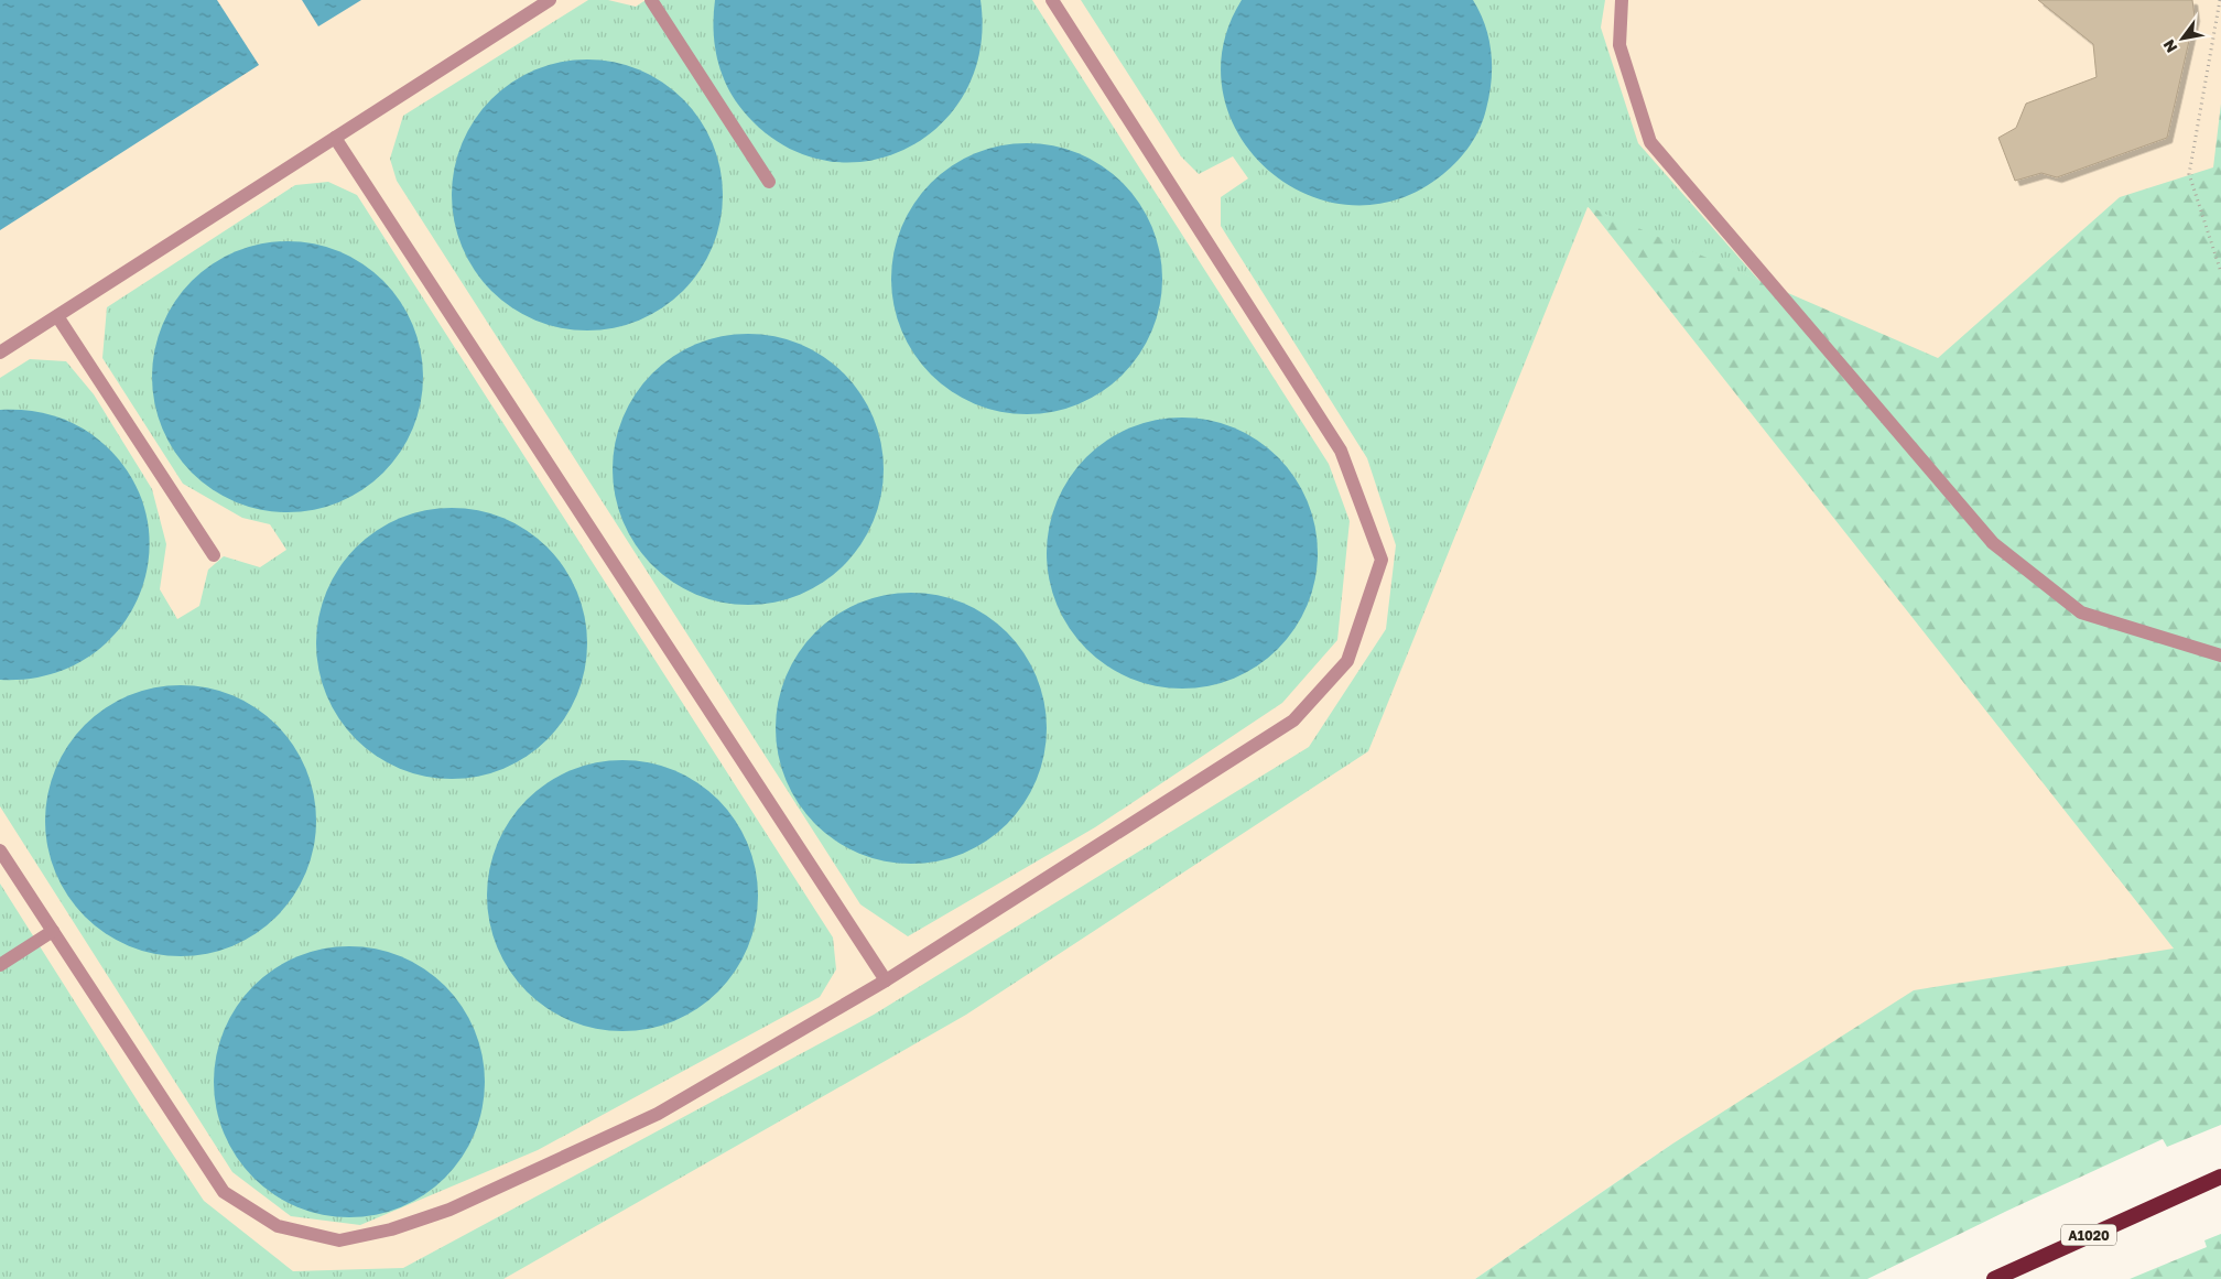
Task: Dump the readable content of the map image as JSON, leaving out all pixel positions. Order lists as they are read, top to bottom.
{
  "streets": {
    "highway": ["A1020"]
  },
  "north": "bottom left"
}
